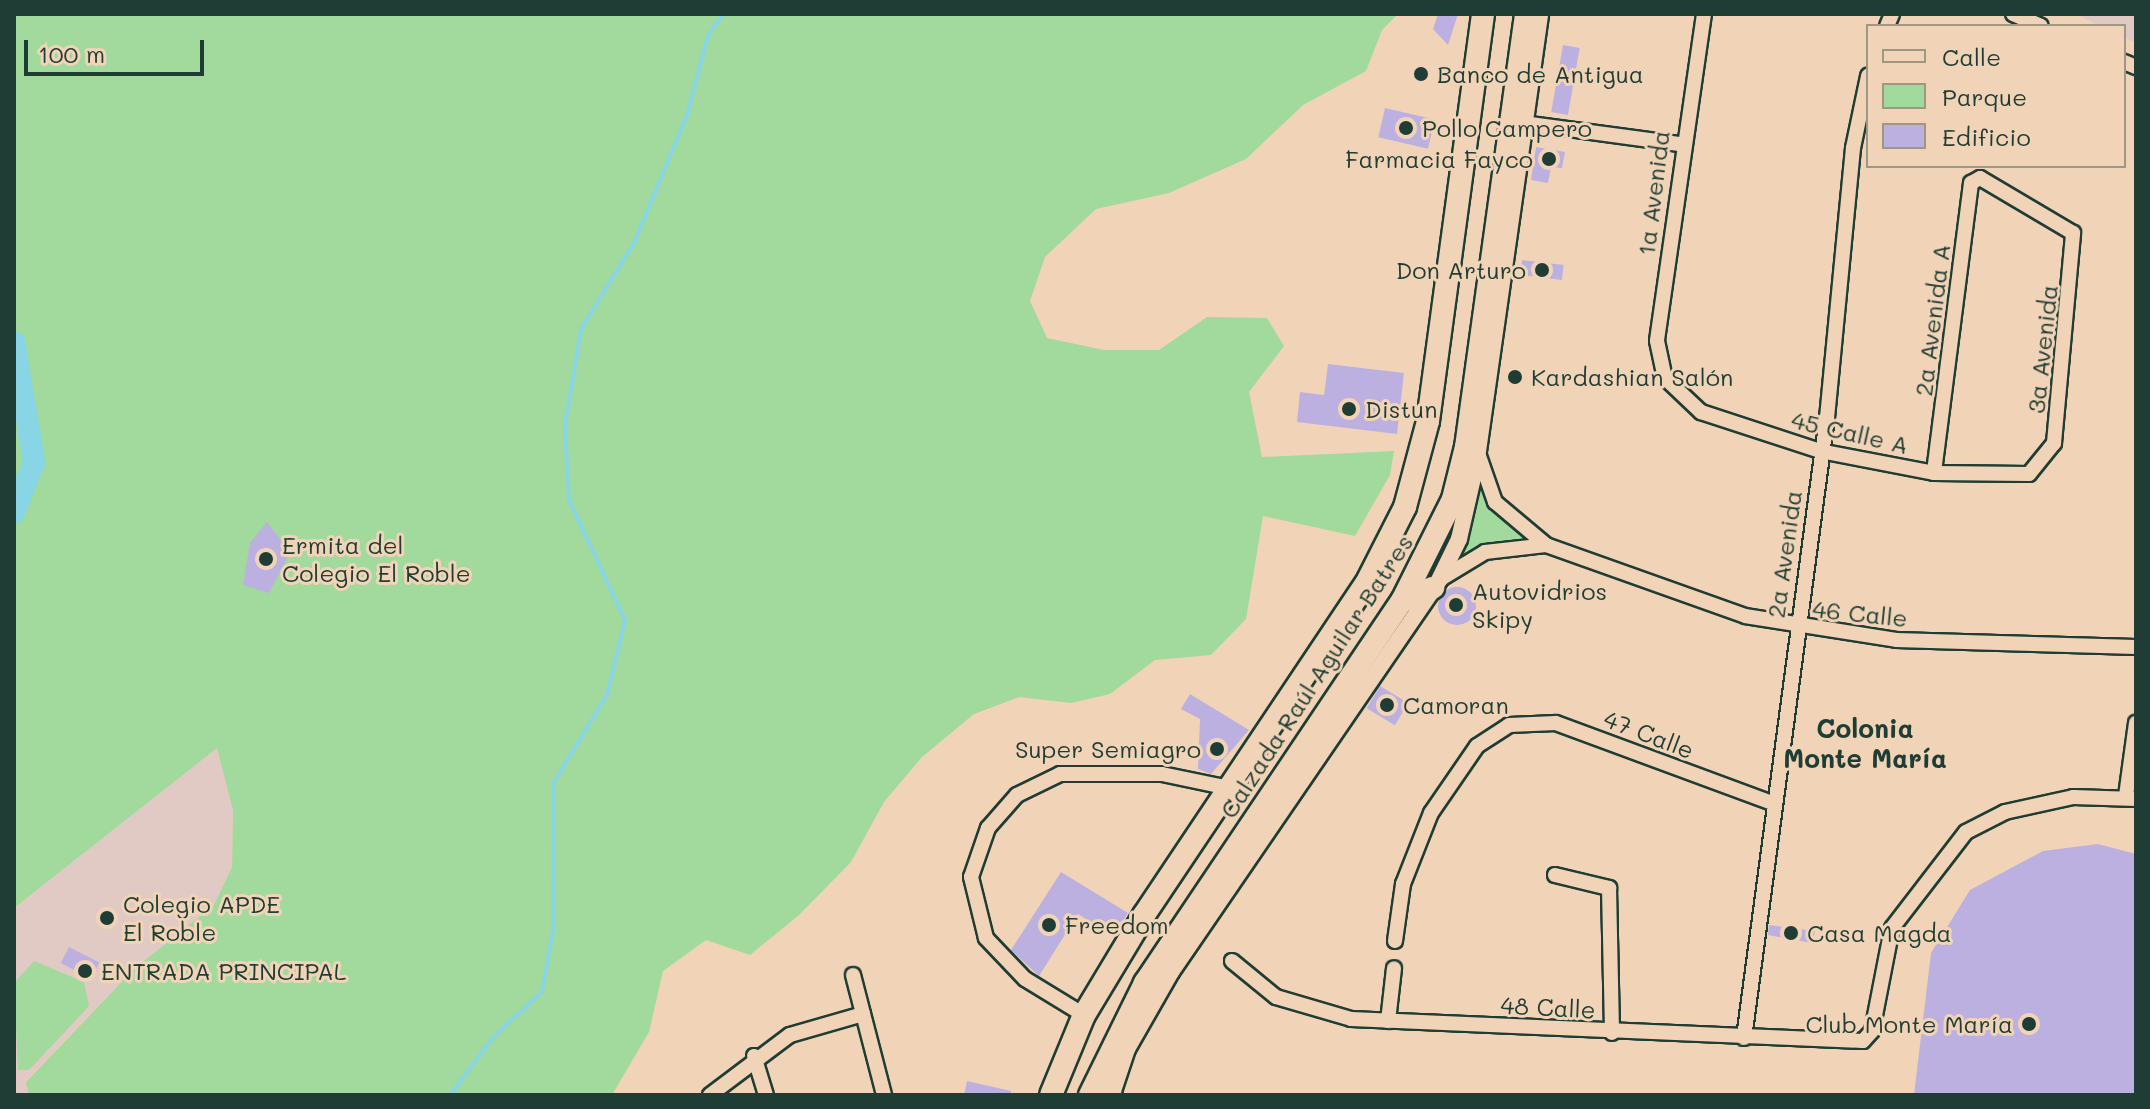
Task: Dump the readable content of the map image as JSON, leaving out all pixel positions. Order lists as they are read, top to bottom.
{
  "streets": {
    "highway": ["Calzada Raúl Aguilar Batres"],
    "street": [
      "1a Avenida",
      "2a Avenida A",
      "3a Avenida",
      "45 Calle A",
      "2a Avenida",
      "46 Calle",
      "47 Calle",
      "48 Calle"
    ]
  },
  "crossings": [
    ["1a Avenida", "45 Calle A"],
    ["2a Avenida A", "3a Avenida"],
    ["2a Avenida A", "45 Calle A"],
    ["3a Avenida", "45 Calle A"],
    ["45 Calle A", "2a Avenida"],
    ["2a Avenida", "46 Calle"],
    ["2a Avenida", "47 Calle"],
    ["2a Avenida", "48 Calle"]
  ],
  "districts": ["Colonia Monte María"],
  "places": [
    "Banco de Antigua",
    "Pollo Campero",
    "Farmacia Fayco",
    "Don Arturo",
    "Kardashian Salón",
    "Distun",
    "Ermita del Colegio El Roble",
    "Autovidrios Skipy",
    "Camoran",
    "Super Semiagro",
    "Colegio APDE El Roble",
    "Freedom",
    "Casa Magda",
    "ENTRADA PRINCIPAL",
    "Club Monte María"
  ],
  "legend": ["Calle", "Parque", "Edificio"],
  "scale_bar": "100 m"
}
